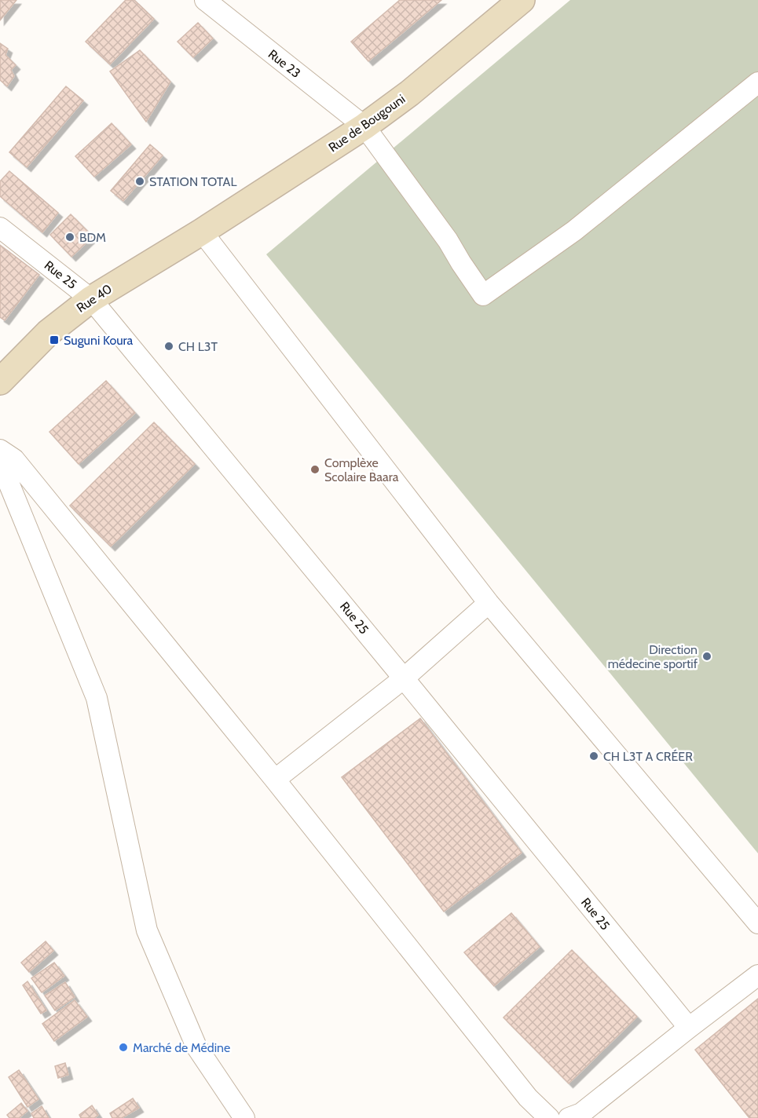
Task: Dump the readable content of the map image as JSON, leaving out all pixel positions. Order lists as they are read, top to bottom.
{
  "streets": {
    "main road": ["Rue de Bougouni", "Rue 40"],
    "street": ["Rue 23", "Rue 25"]
  },
  "crossings": [
    ["Rue 23", "Rue de Bougouni"],
    ["Rue de Bougouni", "Rue 40"],
    ["Rue 25", "Rue 40"]
  ],
  "places": {
    "other": [
      "STATION TOTAL",
      "BDM",
      "CH L3T",
      "Complèxe Scolaire Baara",
      "Direction médecine sportif",
      "CH L3T A CRÉER",
      "Marché de Médine"
    ],
    "transit": ["Suguni Koura"]
  }
}
